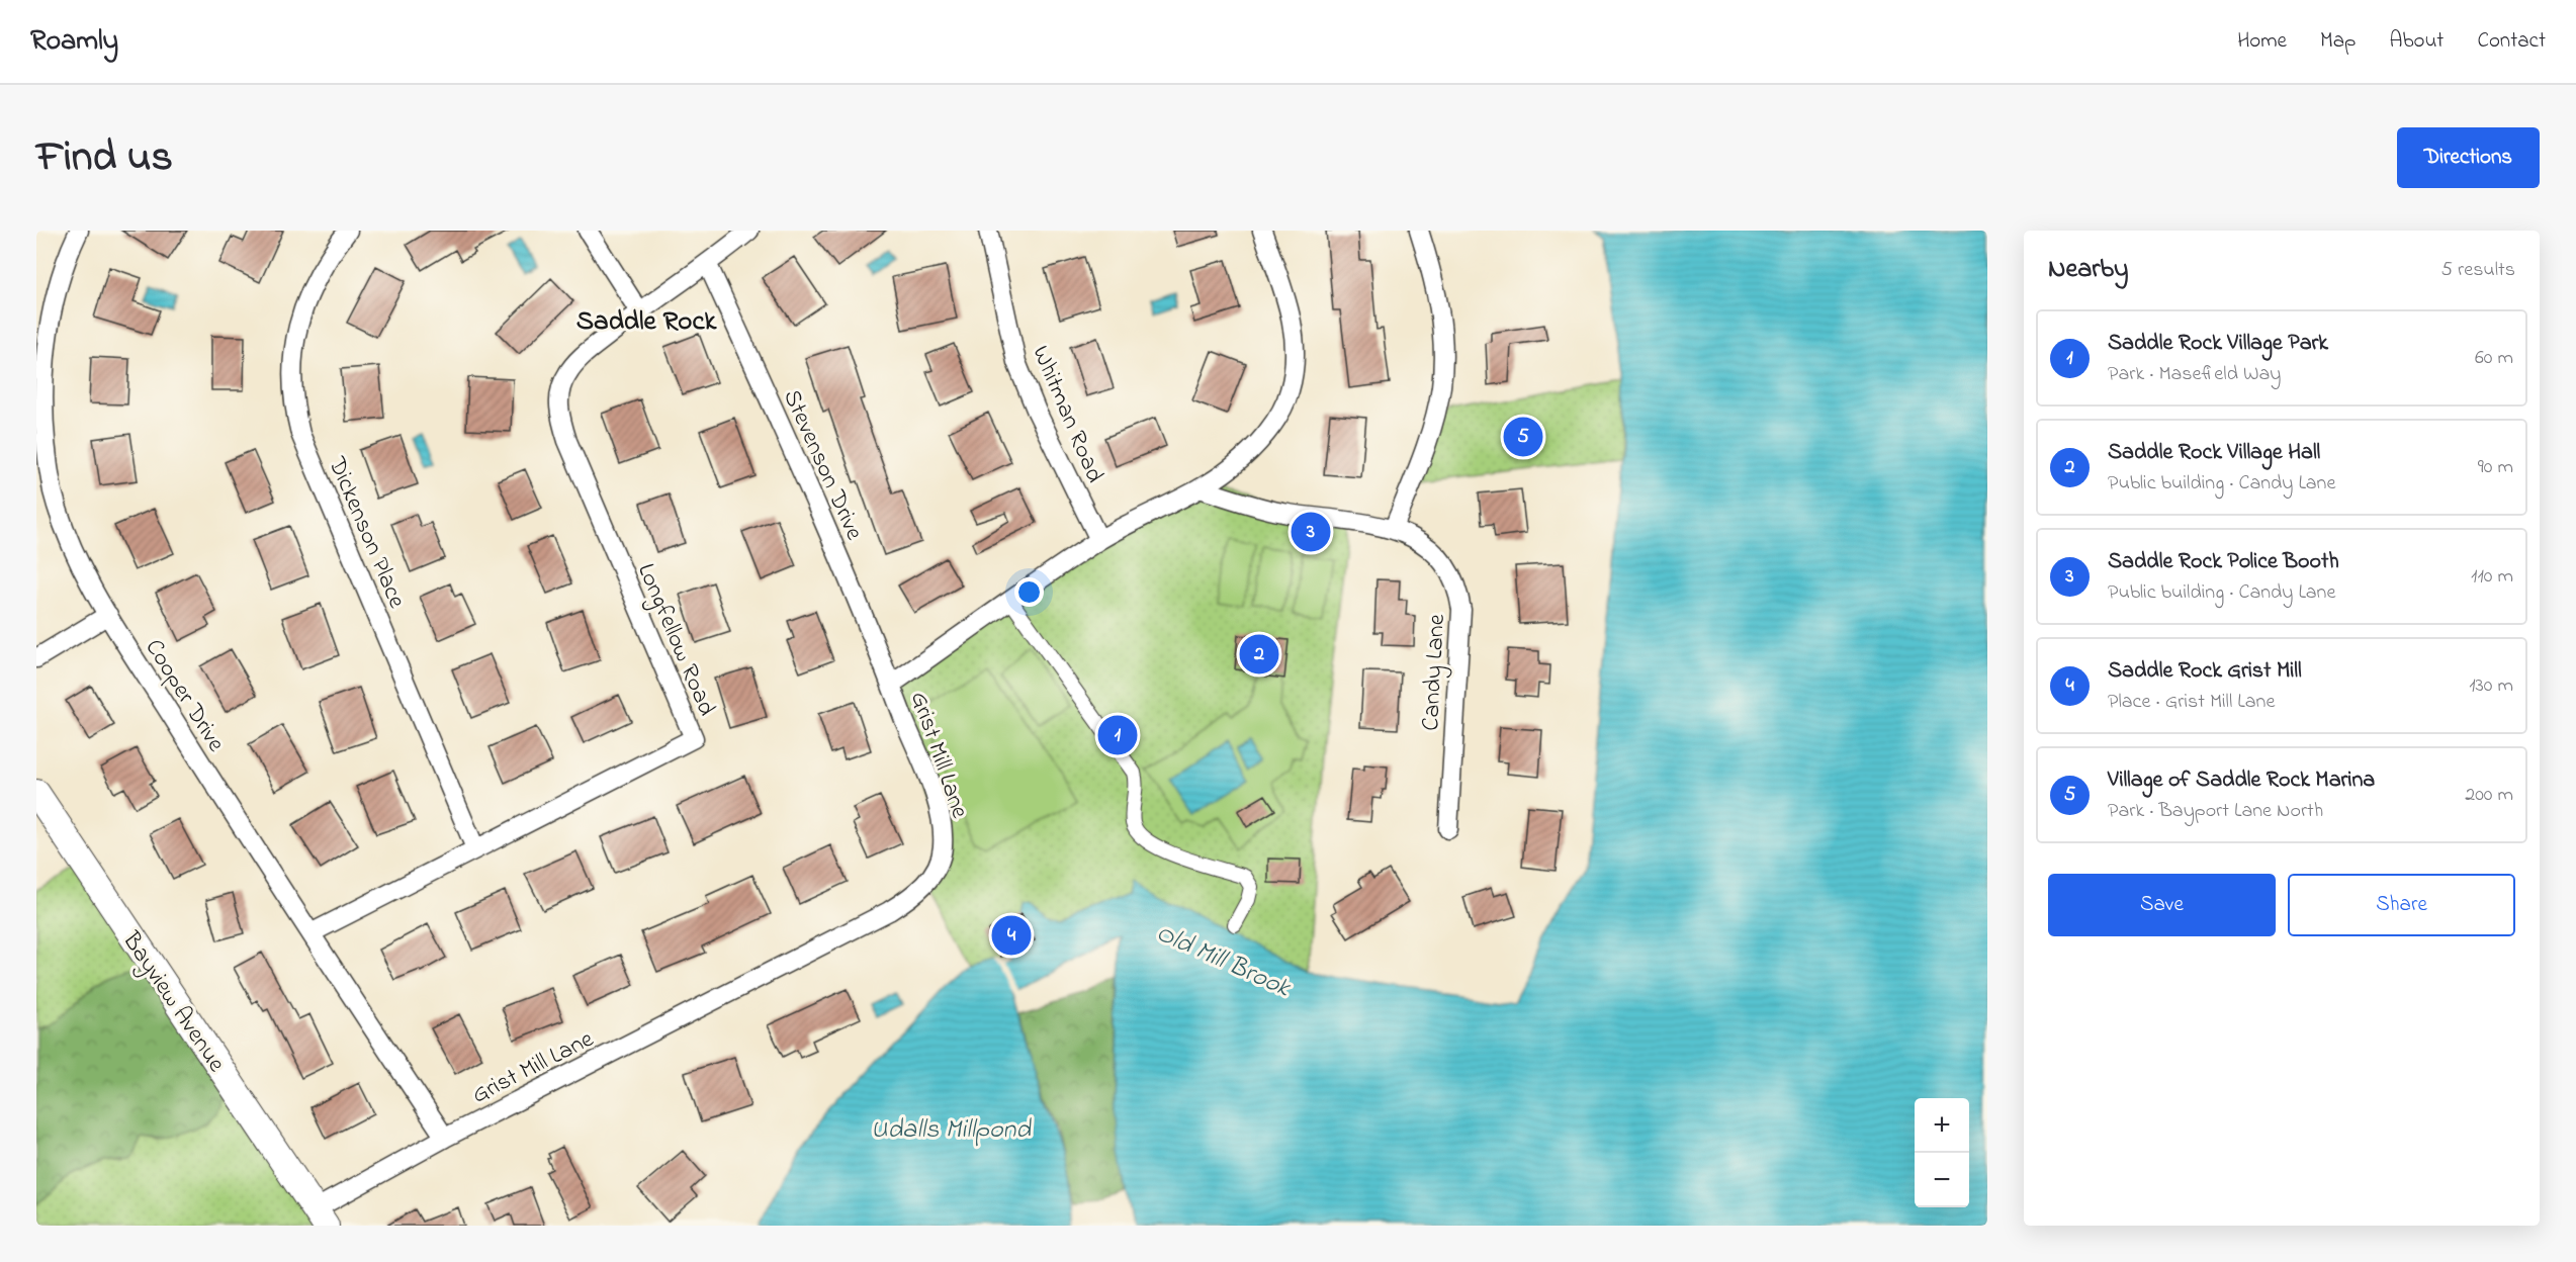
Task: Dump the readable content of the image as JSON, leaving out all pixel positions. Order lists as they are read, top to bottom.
{
  "streets": {
    "main road": ["Bayview Avenue"],
    "street": [
      "Whitman Road",
      "Stevenson Drive",
      "Dickenson Place",
      "Longfellow Road",
      "Candy Lane",
      "Cooper Drive",
      "Grist Mill Lane"
    ]
  },
  "crossings": [
    ["Whitman Road", "Grist Mill Lane"],
    ["Stevenson Drive", "Longfellow Road"],
    ["Stevenson Drive", "Grist Mill Lane"],
    ["Dickenson Place", "Longfellow Road"],
    ["Longfellow Road", "Cooper Drive"],
    ["Candy Lane", "Grist Mill Lane"],
    ["Cooper Drive", "Grist Mill Lane"],
    ["Grist Mill Lane", "Bayview Avenue"]
  ],
  "districts": ["Saddle Rock"],
  "water": ["Old Mill Brook", "Udalls Millpond"],
  "page": {
    "header": "Roamly",
    "nav": [
      "Home",
      "Map",
      "About",
      "Contact"
    ],
    "title": "Find us",
    "buttons": [
      "Directions",
      ["Save", "Share"]
    ],
    "heading": ["Nearby", "5 results"],
    "list": [
      {
        "mark": "1",
        "name": "Saddle Rock Village Park",
        "note": "Park · Masefield Way",
        "value": "60 m"
      },
      {
        "mark": "2",
        "name": "Saddle Rock Village Hall",
        "note": "Public building · Candy Lane",
        "value": "90 m"
      },
      {
        "mark": "3",
        "name": "Saddle Rock Police Booth",
        "note": "Public building · Candy Lane",
        "value": "110 m"
      },
      {
        "mark": "4",
        "name": "Saddle Rock Grist Mill",
        "note": "Place · Grist Mill Lane",
        "value": "130 m"
      },
      {
        "mark": "5",
        "name": "Village of Saddle Rock Marina",
        "note": "Park · Bayport Lane North",
        "value": "200 m"
      }
    ],
    "pins": [
      "5",
      "3",
      "2",
      "1",
      "4"
    ],
    "map_buttons": ["+", "−"]
  }
}
